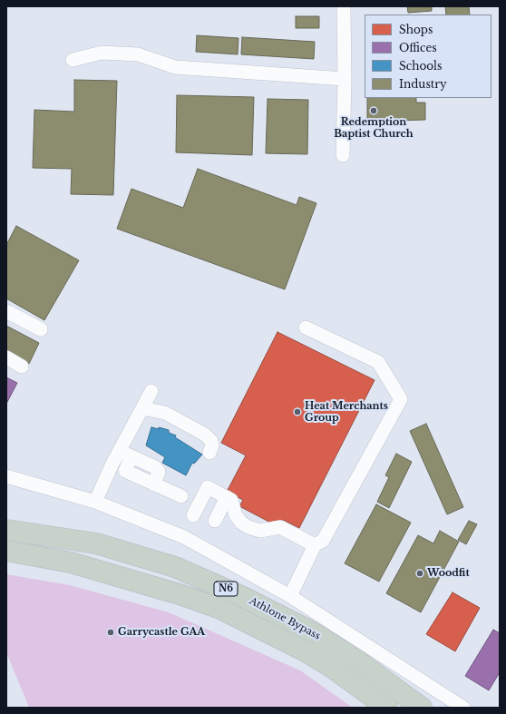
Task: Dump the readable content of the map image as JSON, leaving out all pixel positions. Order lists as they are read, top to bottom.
{
  "streets": {
    "highway": ["N6", "Athlone Bypass"]
  },
  "crossings": [
    ["N6", "Athlone Bypass"]
  ],
  "places": [
    "Redemption Baptist Church",
    "Heat Merchants Group",
    "Woodfit",
    "Garrycastle GAA"
  ],
  "legend": [
    "Shops",
    "Offices",
    "Schools",
    "Industry"
  ]
}
